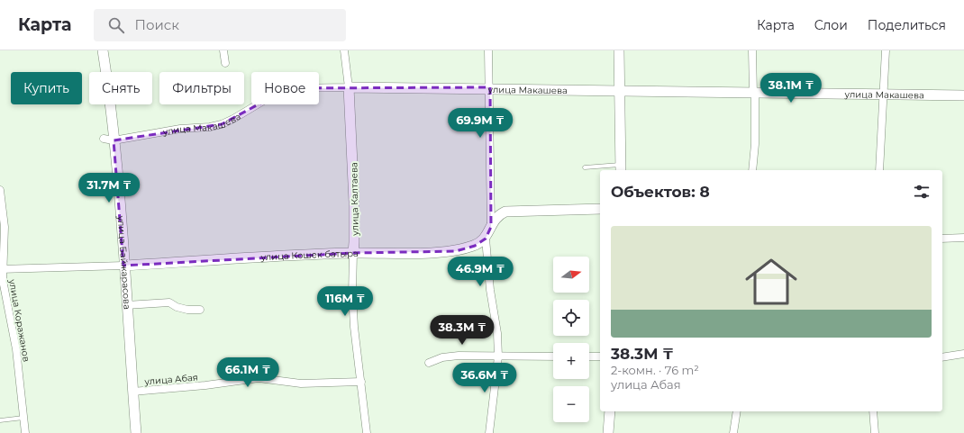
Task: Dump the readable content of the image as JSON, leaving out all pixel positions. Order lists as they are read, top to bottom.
{
  "streets": {
    "street": [
      "улица Макашева",
      "улица Калтаева",
      "улица Кошек батыра",
      "улица Байжарасова",
      "улица Коражанов",
      "улица Абая"
    ]
  },
  "crossings": [
    ["улица Макашева", "улица Калтаева"],
    ["улица Макашева", "улица Байжарасова"],
    ["улица Калтаева", "улица Кошек батыра"],
    ["улица Калтаева", "улица Абая"],
    ["улица Кошек батыра", "улица Байжарасова"],
    ["улица Кошек батыра", "улица Коражанов"],
    ["улица Байжарасова", "улица Абая"]
  ],
  "north": "right",
  "page": {
    "header": "Карта",
    "search": "Поиск",
    "nav": ["Карта", "Слои", "Поделиться"],
    "chip": [
      "Купить",
      "Снять",
      "Фильтры",
      "Новое"
    ],
    "price": [
      "38.1M ₸",
      "69.9M ₸",
      "31.7M ₸",
      "46.9M ₸",
      "116M ₸",
      "38.3M ₸",
      "66.1M ₸",
      "36.6M ₸"
    ],
    "heading": "Объектов: 8",
    "list": [
      {
        "name": "38.3M ₸",
        "note": "2-комн. · 76 m² · улица Абая"
      }
    ],
    "map_buttons": ["+", "−"]
  }
}
